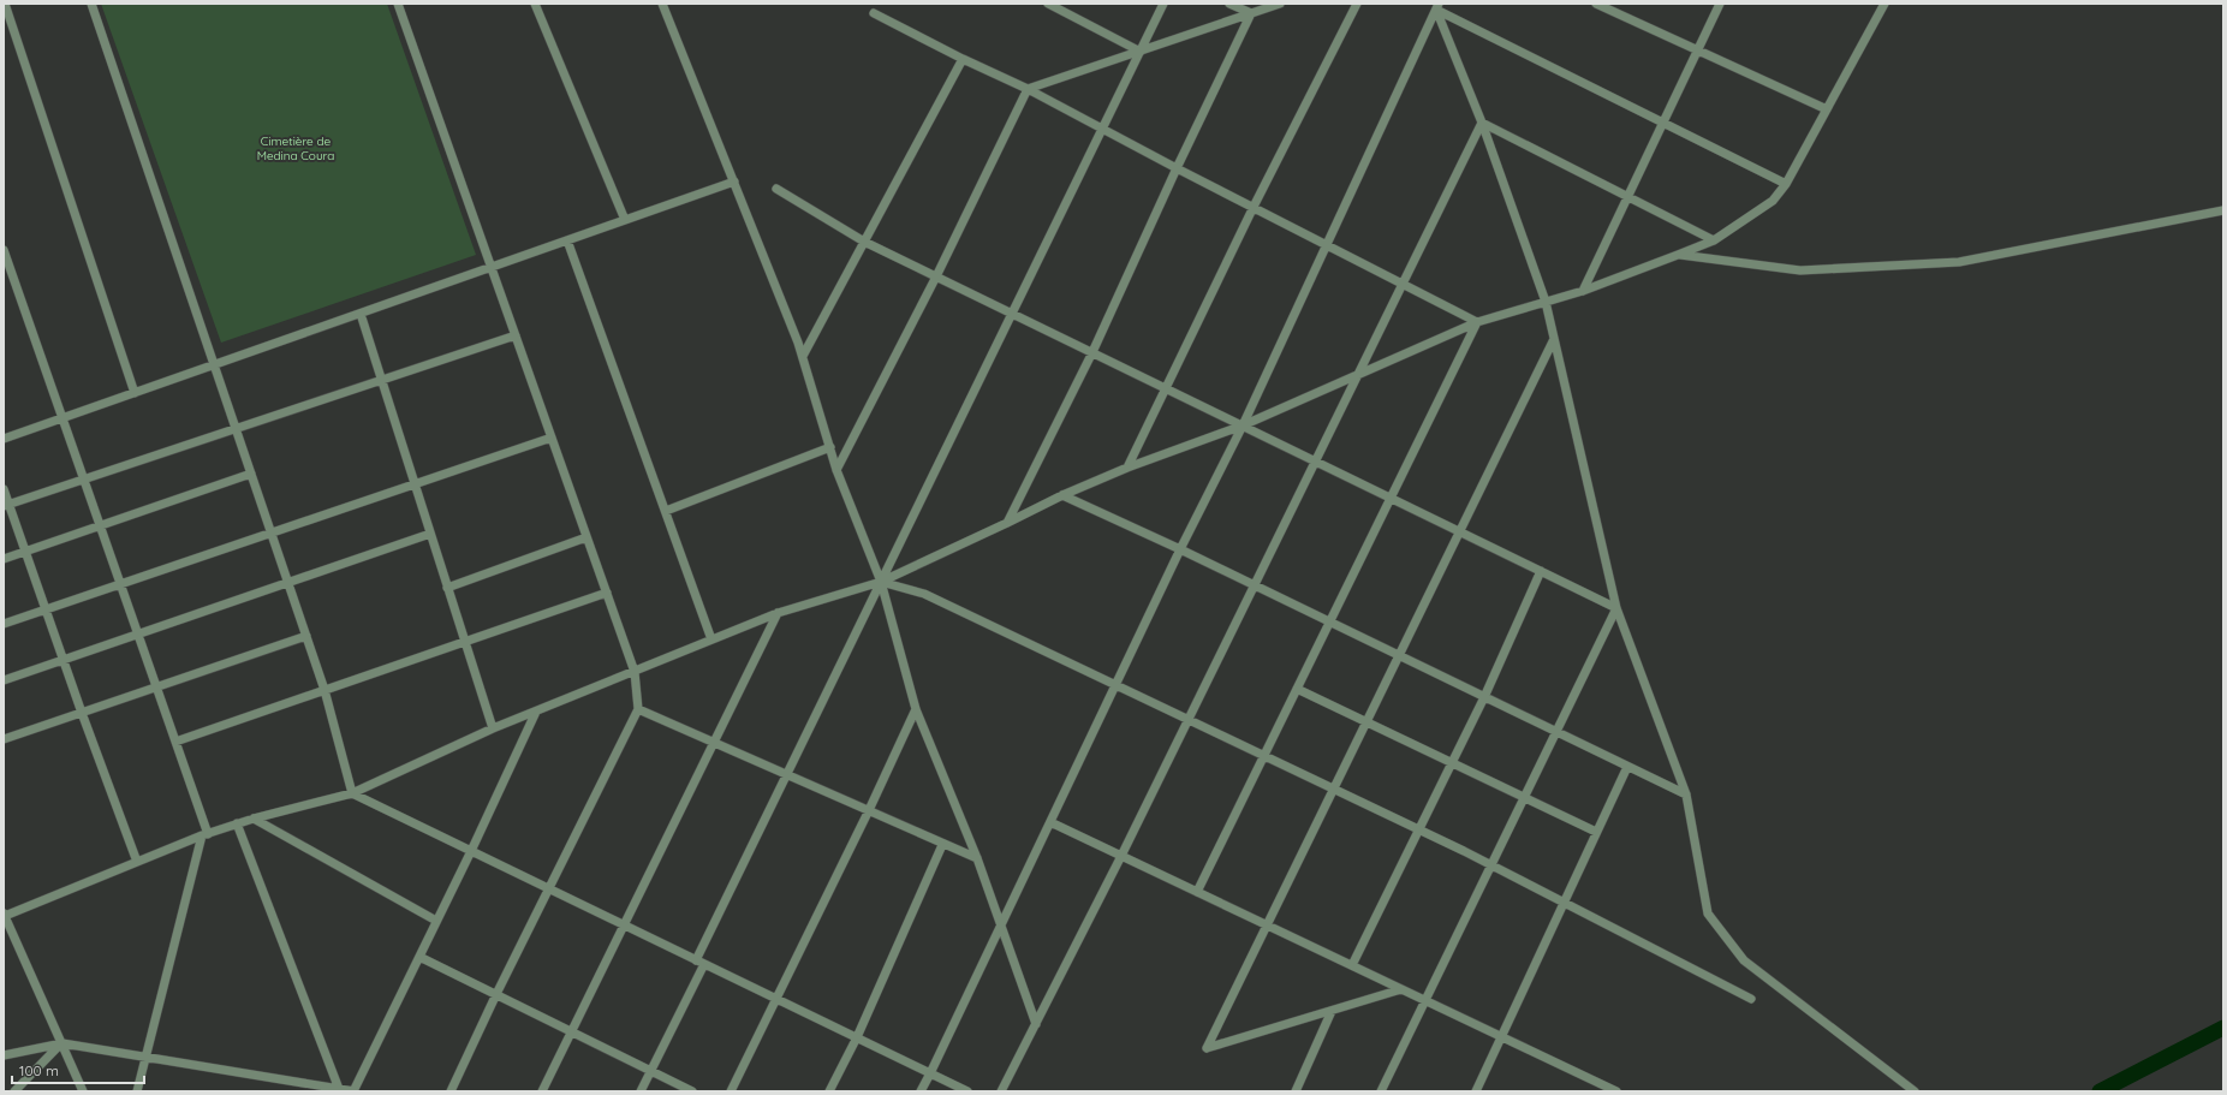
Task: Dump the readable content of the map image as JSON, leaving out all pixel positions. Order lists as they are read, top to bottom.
{
  "parks": ["Cimetière de Medina Coura"],
  "scale_bar": "100 m"
}
